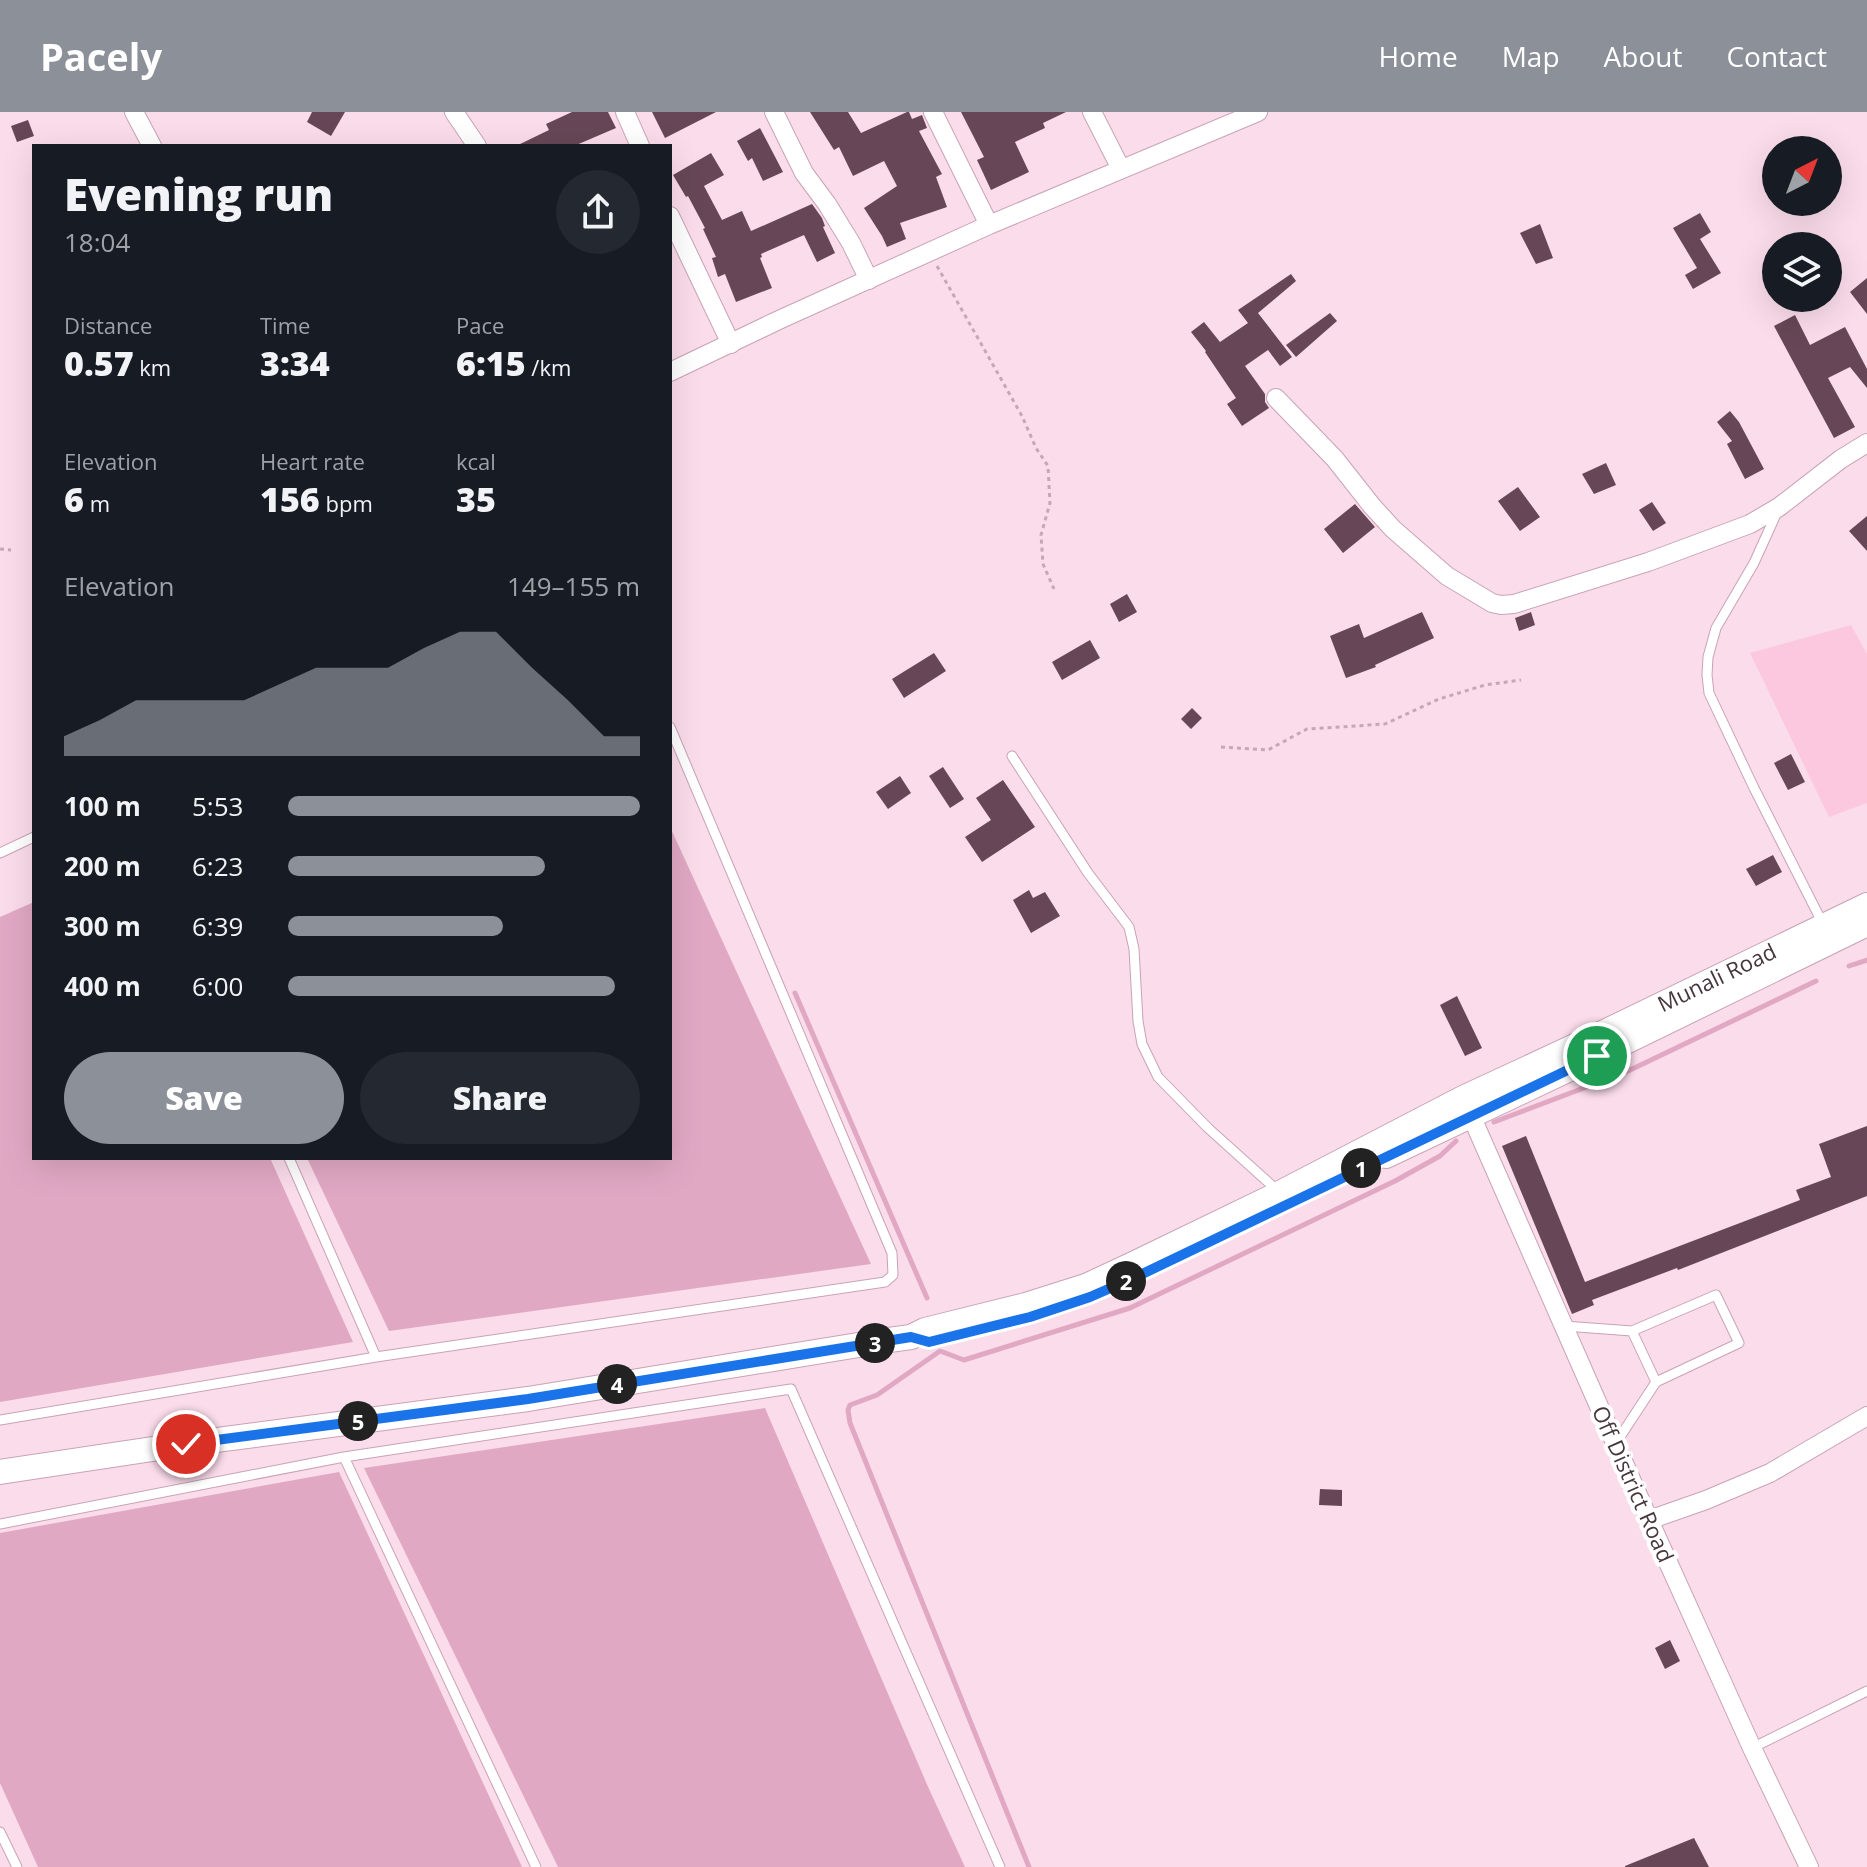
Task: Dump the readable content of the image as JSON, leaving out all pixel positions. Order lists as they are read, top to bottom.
{
  "streets": {
    "main road": ["Munali Road"],
    "street": ["Off District Road"]
  },
  "crossings": [
    ["Munali Road", "Off District Road"]
  ],
  "north": "top right",
  "page": {
    "header": "Pacely",
    "nav": [
      "Home",
      "Map",
      "About",
      "Contact"
    ],
    "heading": ["Evening run", "18:04"],
    "stats": [
      ["Distance", "0.57 km"],
      ["Time", "3:34"],
      ["Pace", "6:15 /km"],
      ["Elevation", "6 m"],
      ["Heart rate", "156 bpm"],
      ["kcal", "35"]
    ],
    "chart": ["Elevation", "149–155 m"],
    "list": [
      {
        "name": "100 m",
        "note": "5:53"
      },
      {
        "name": "200 m",
        "note": "6:23"
      },
      {
        "name": "300 m",
        "note": "6:39"
      },
      {
        "name": "400 m",
        "note": "6:00"
      }
    ],
    "buttons": ["Save", "Share"],
    "pins": [
      "1",
      "2",
      "3",
      "4",
      "5"
    ]
  }
}
